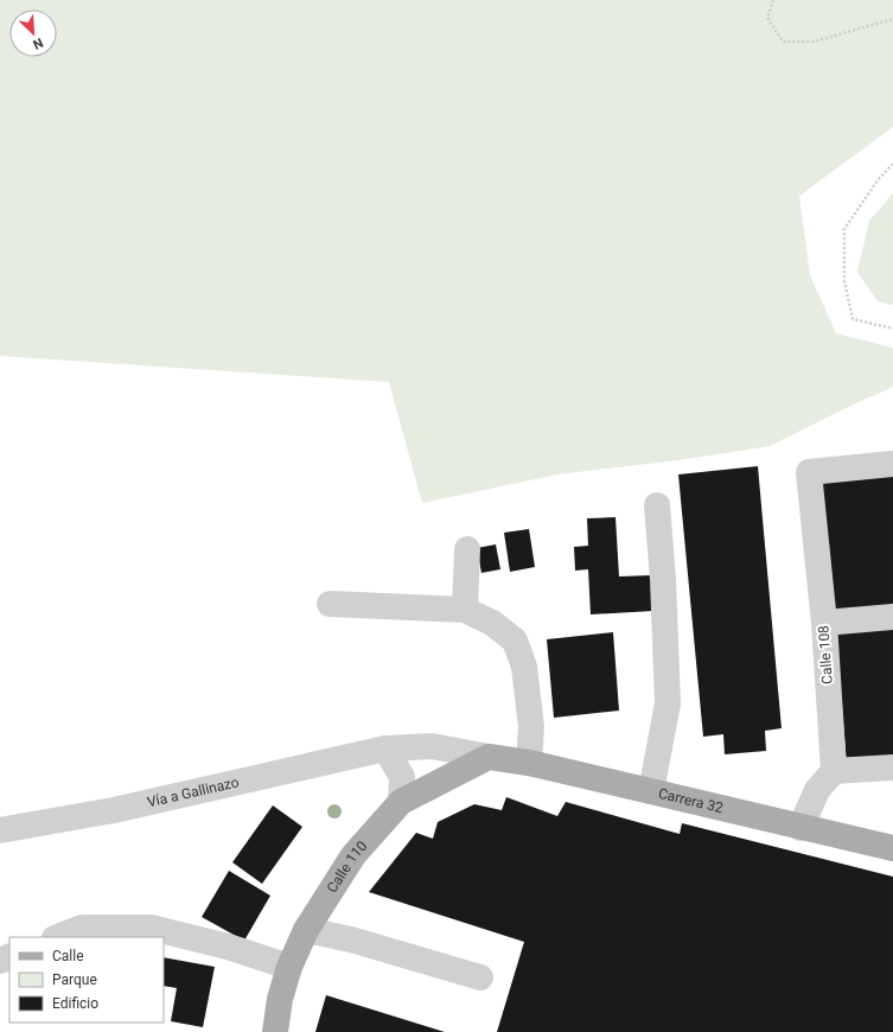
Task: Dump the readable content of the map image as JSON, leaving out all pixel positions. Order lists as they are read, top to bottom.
{
  "streets": {
    "main road": ["Carrera 32", "Calle 110"],
    "street": ["Calle 108", "Vía a Gallinazo"]
  },
  "crossings": [
    ["Vía a Gallinazo", "Carrera 32"],
    ["Vía a Gallinazo", "Calle 110"],
    ["Carrera 32", "Calle 110"]
  ],
  "legend": ["Calle", "Parque", "Edificio"],
  "north": "bottom right"
}
